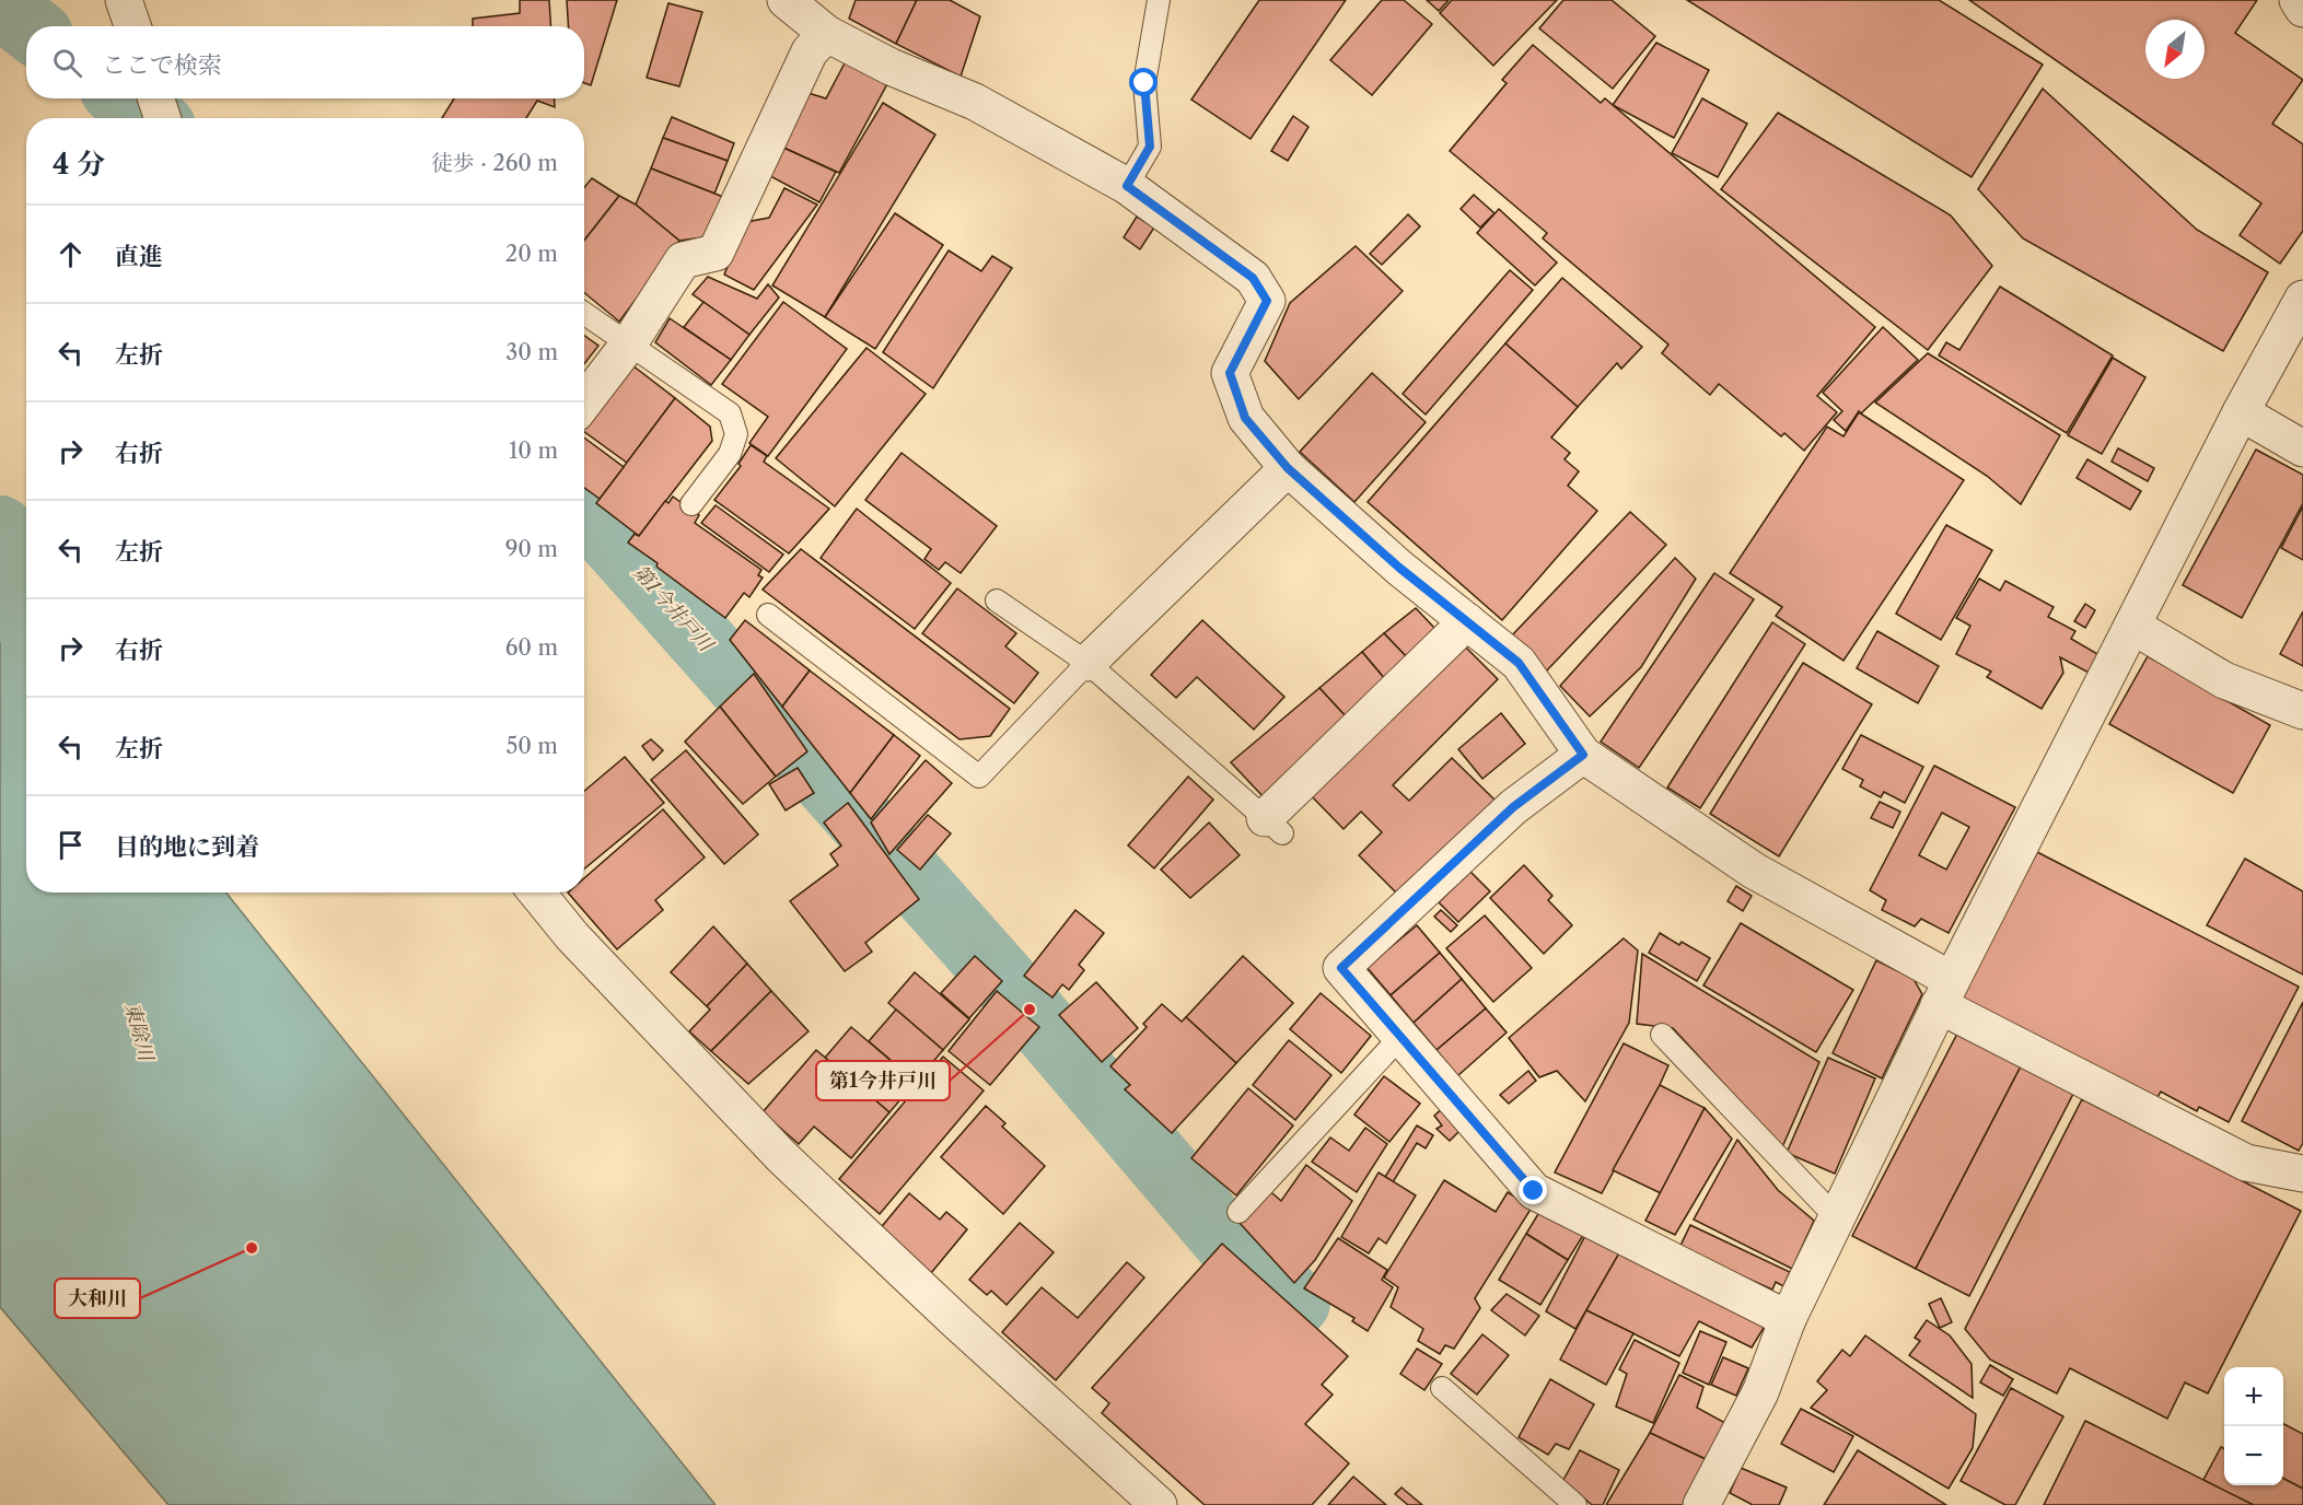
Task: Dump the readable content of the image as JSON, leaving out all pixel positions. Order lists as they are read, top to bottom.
{
  "water": ["第1今井戸川", "東除川"],
  "places": ["第1今井戸川", "大和川"],
  "north": "bottom left",
  "page": {
    "search": "ここで検索",
    "heading": ["4 分", "徒歩 · 260 m"],
    "list": [
      ["直進", "20 m"],
      ["左折", "30 m"],
      ["右折", "10 m"],
      ["左折", "90 m"],
      ["右折", "60 m"],
      ["左折", "50 m"],
      "目的地に到着"
    ],
    "map_buttons": ["+", "−"]
  }
}
